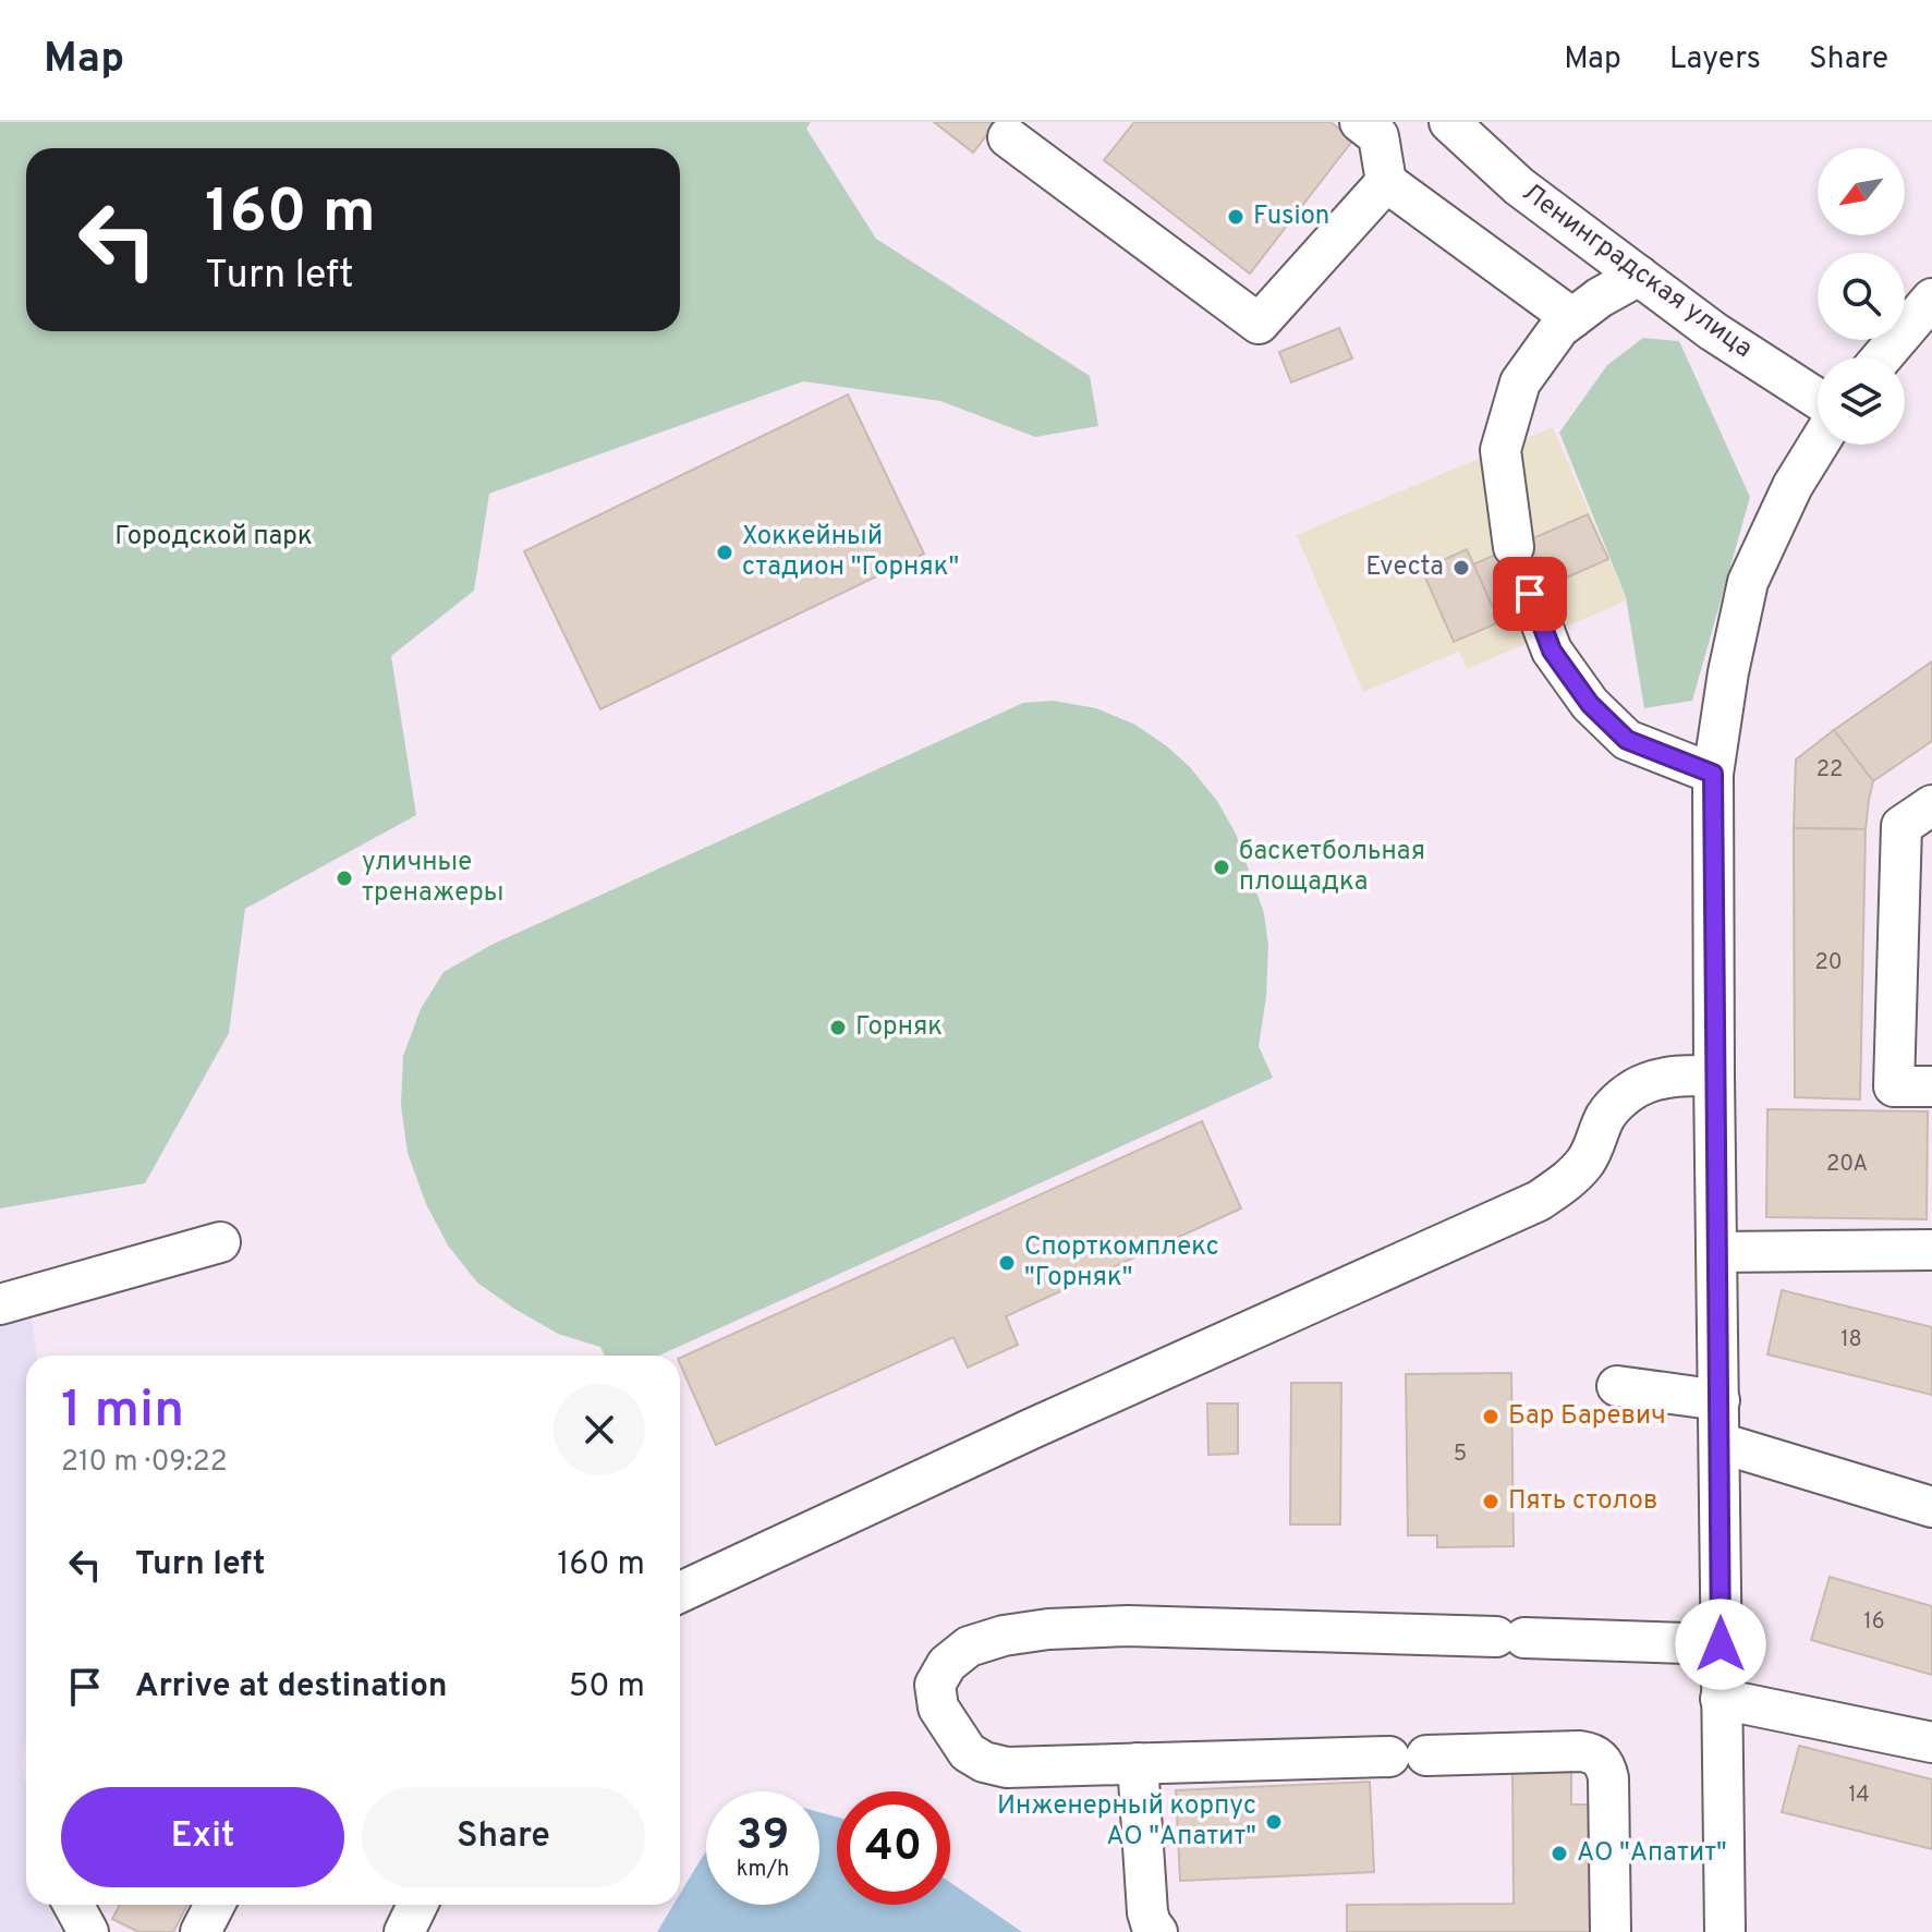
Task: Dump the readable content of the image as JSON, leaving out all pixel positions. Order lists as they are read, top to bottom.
{
  "streets": {
    "street": ["Ленинградская улица"]
  },
  "parks": ["Городской парк"],
  "places": [
    "Fusion",
    "Хоккейный стадион \"Горняк\"",
    "Evecta",
    "баскетбольная площадка",
    "уличные тренажеры",
    "Горняк",
    "Спорткомплекс \"Горняк\"",
    "Бар Баревич",
    "Пять столов",
    "Инженерный корпус АО \"Апатит\"",
    "АО \"Апатит\""
  ],
  "house_numbers": [
    "22",
    "20",
    "20А",
    "18",
    "5",
    "16",
    "14"
  ],
  "north": "bottom left",
  "page": {
    "header": "Map",
    "nav": ["Map", "Layers", "Share"],
    "turn": ["160 m", "Turn left"],
    "heading": ["1 min", "210 m · 09:22"],
    "list": [
      {
        "name": "Turn left",
        "value": "160 m"
      },
      {
        "name": "Arrive at destination",
        "value": "50 m"
      }
    ],
    "buttons": ["Exit", "Share"],
    "speed": "39 km/h",
    "limit": "40"
  }
}
